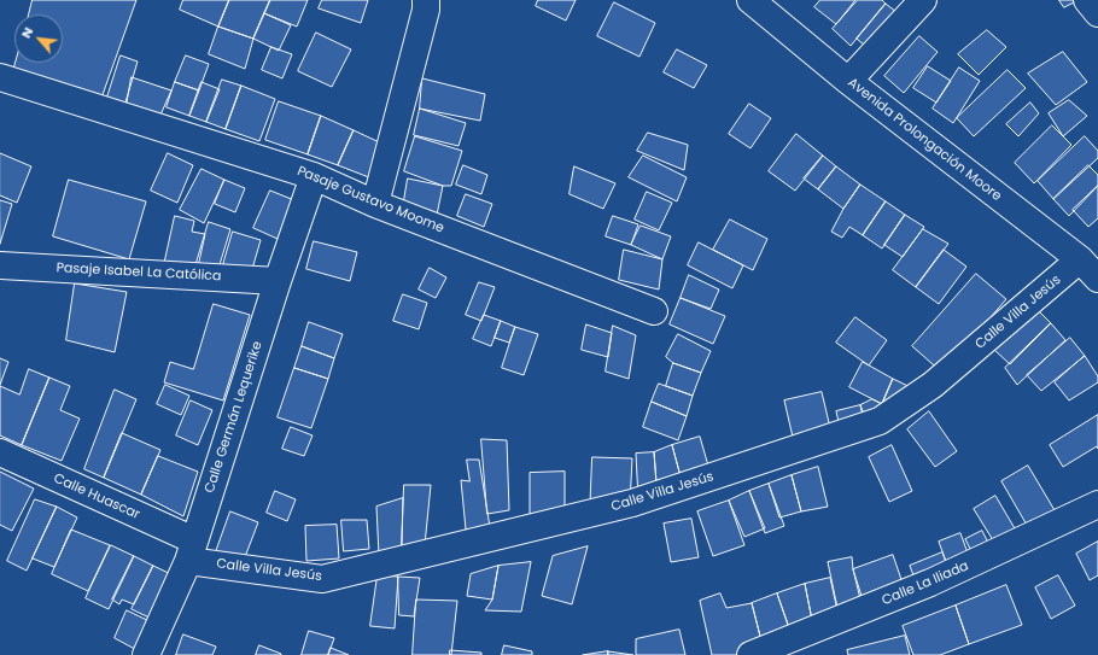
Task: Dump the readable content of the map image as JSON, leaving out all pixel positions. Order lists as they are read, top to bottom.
{
  "streets": {
    "street": [
      "Avenida Prolongación Moore",
      "Pasaje Gustavo Moome",
      "Pasaje Isabel La Católica",
      "Calle Villa Jesús",
      "Calle Germán Lequerike",
      "Calle Huascar",
      "Calle La Iliada"
    ]
  },
  "crossings": [
    ["Avenida Prolongación Moore", "Calle Villa Jesús"],
    ["Pasaje Gustavo Moome", "Calle Germán Lequerike"],
    ["Pasaje Isabel La Católica", "Calle Germán Lequerike"],
    ["Calle Villa Jesús", "Calle Germán Lequerike"],
    ["Calle Villa Jesús", "Calle Huascar"],
    ["Calle Germán Lequerike", "Calle Huascar"]
  ],
  "north": "top left"
}
